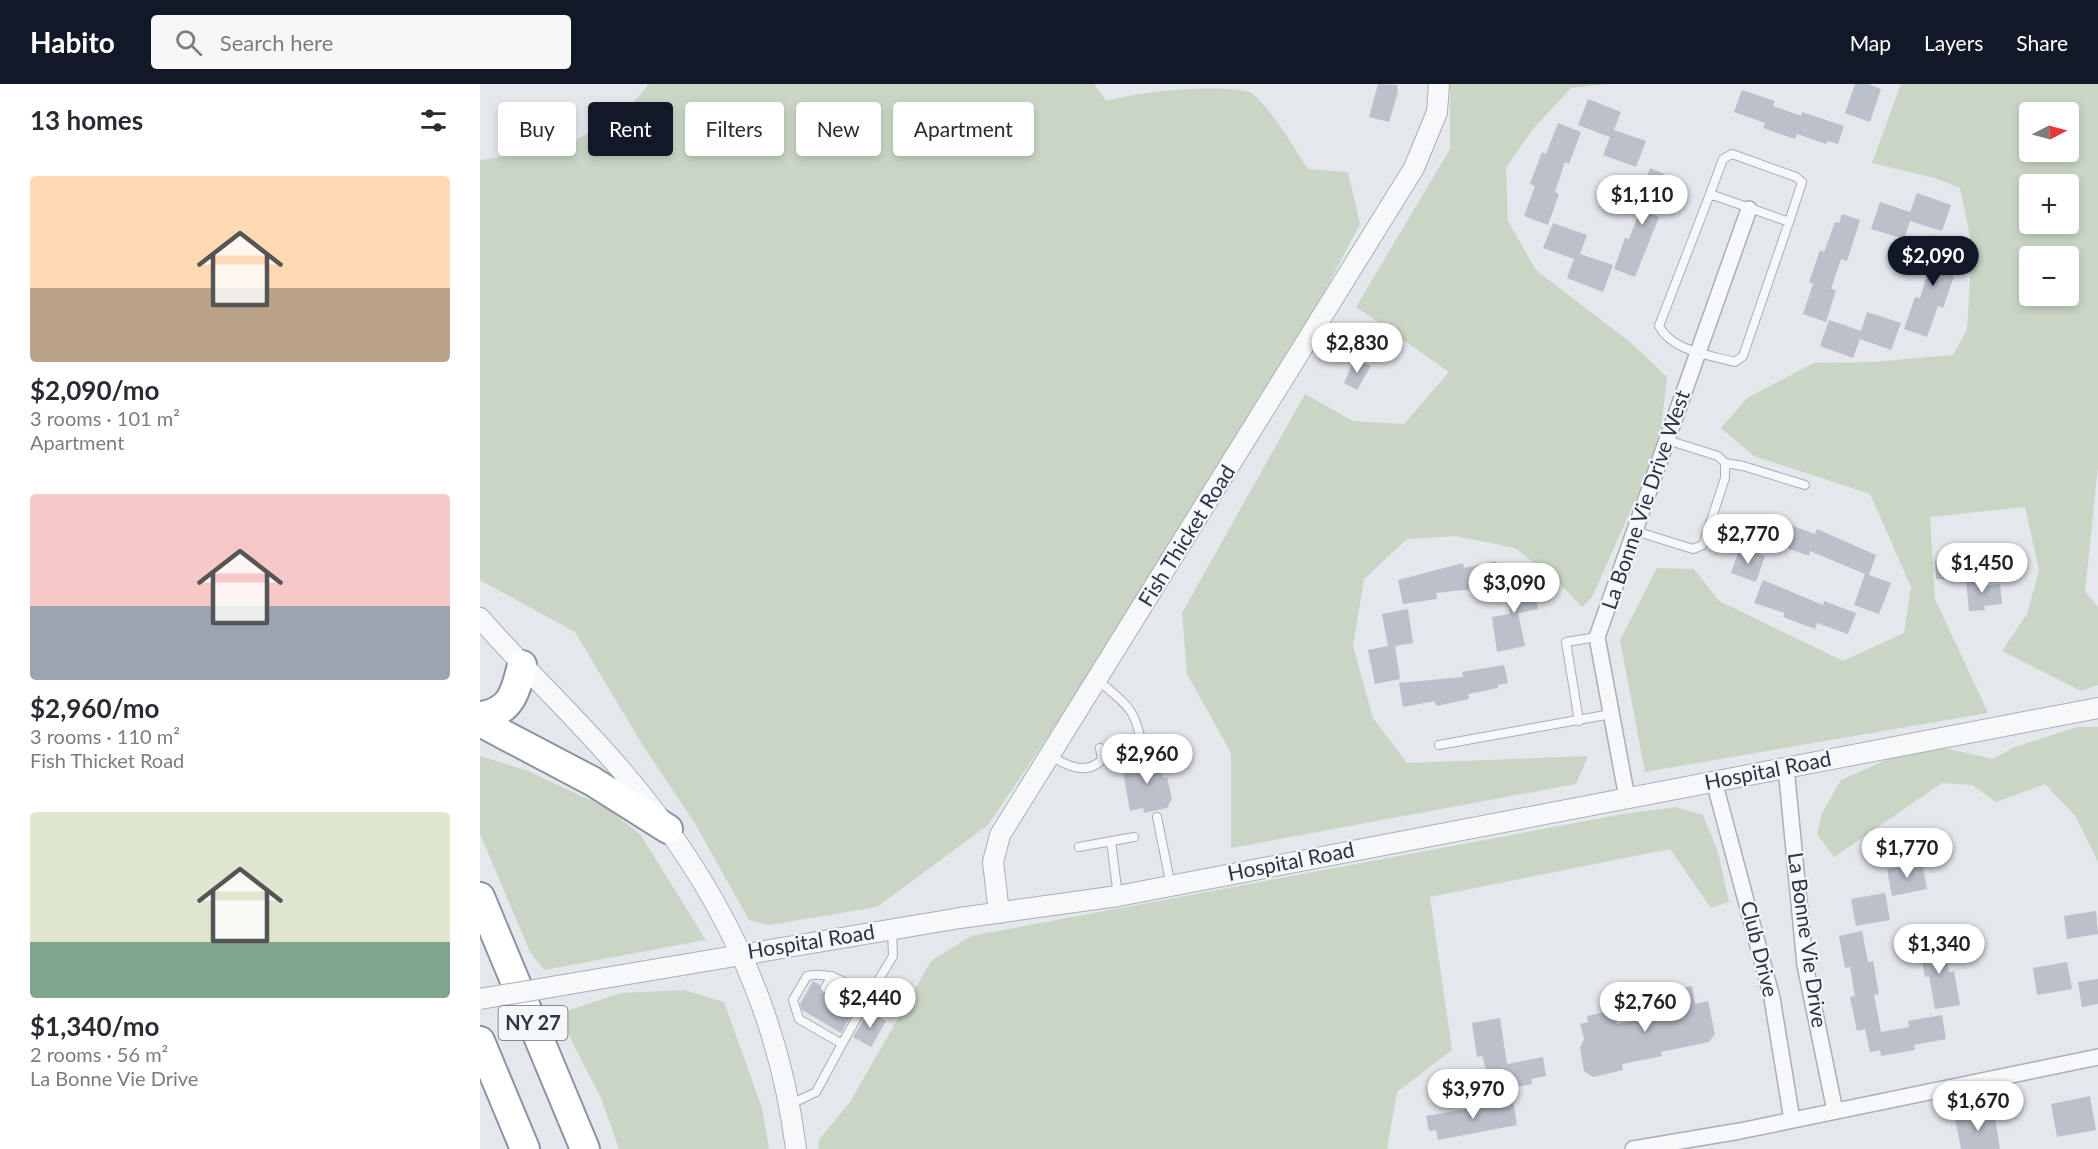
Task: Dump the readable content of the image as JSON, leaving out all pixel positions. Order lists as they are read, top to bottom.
{
  "streets": {
    "highway": ["NY 27"],
    "street": [
      "La Bonne Vie Drive West",
      "Fish Thicket Road",
      "Hospital Road",
      "La Bonne Vie Drive",
      "Club Drive"
    ]
  },
  "crossings": [
    ["La Bonne Vie Drive West", "Hospital Road"],
    ["Fish Thicket Road", "Hospital Road"],
    ["Hospital Road", "La Bonne Vie Drive"],
    ["Hospital Road", "Club Drive"]
  ],
  "north": "right",
  "page": {
    "header": "Habito",
    "search": "Search here",
    "nav": ["Map", "Layers", "Share"],
    "heading": "13 homes",
    "map_buttons": ["+", "−"],
    "chip": [
      "Buy",
      "Rent",
      "Filters",
      "New",
      "Apartment"
    ],
    "list": [
      {
        "name": "$2,090/mo",
        "note": "3 rooms · 101 m² · Apartment"
      },
      {
        "name": "$2,960/mo",
        "note": "3 rooms · 110 m² · Fish Thicket Road"
      },
      {
        "name": "$1,340/mo",
        "note": "2 rooms · 56 m² · La Bonne Vie Drive"
      }
    ],
    "price": [
      "$1,110",
      "$2,090",
      "$2,830",
      "$2,770",
      "$1,450",
      "$3,090",
      "$2,960",
      "$1,770",
      "$1,340",
      "$2,440",
      "$2,760",
      "$3,970",
      "$1,670"
    ]
  }
}
